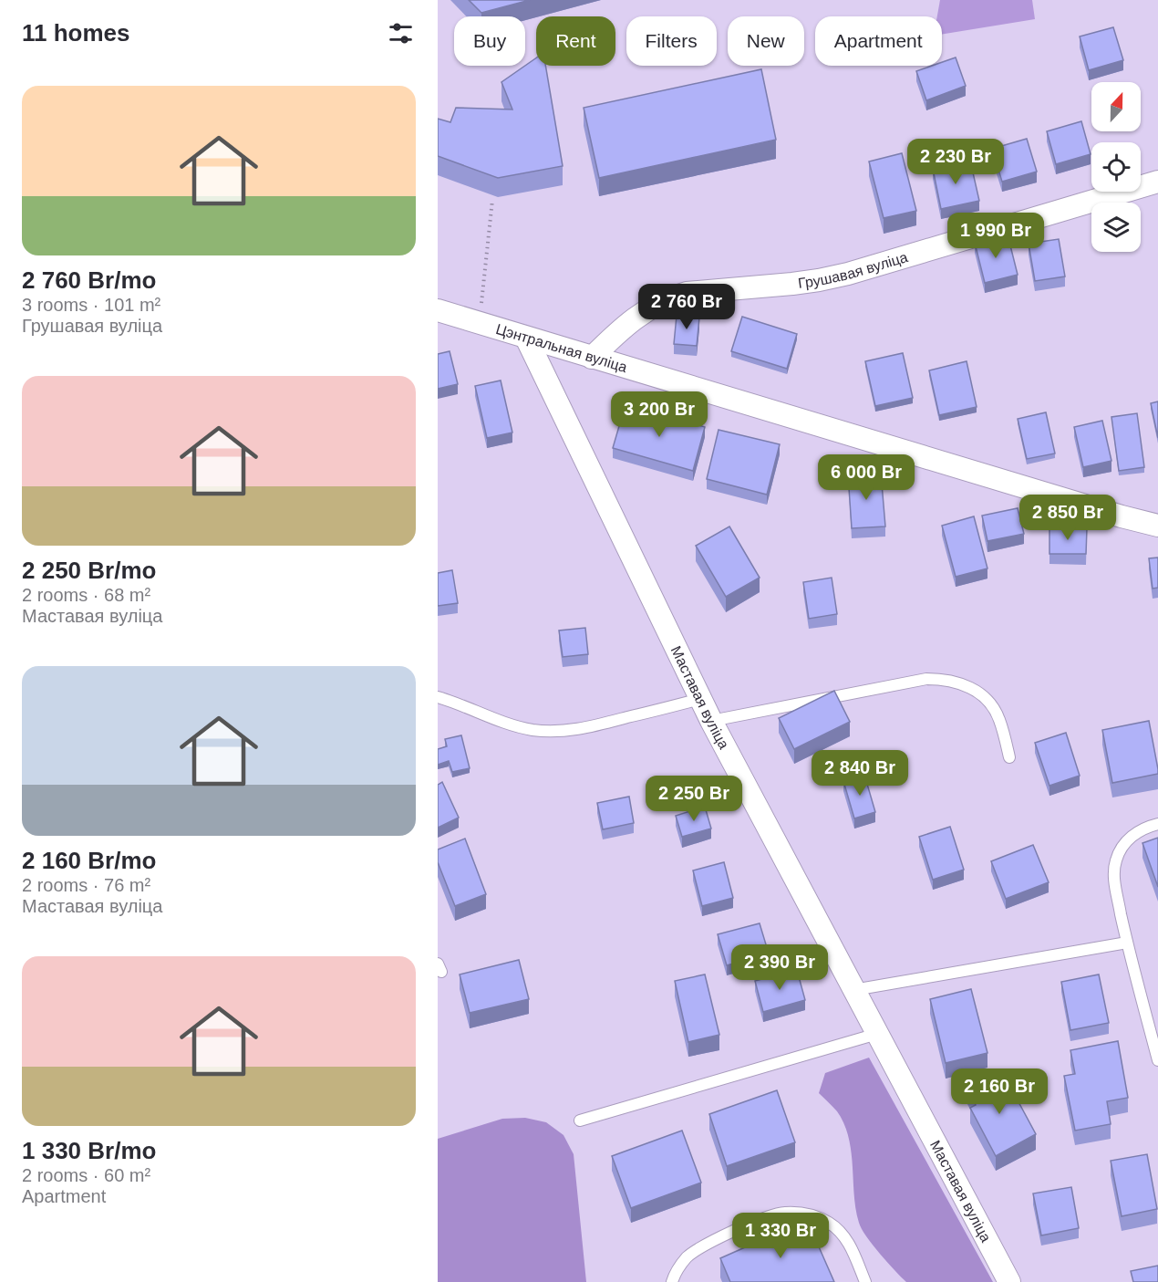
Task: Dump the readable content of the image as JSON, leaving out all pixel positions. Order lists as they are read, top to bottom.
{
  "streets": {
    "street": ["Грушавая вуліца", "Цэнтральная вуліца", "Маставая вуліца"]
  },
  "crossings": [
    ["Грушавая вуліца", "Цэнтральная вуліца"],
    ["Цэнтральная вуліца", "Маставая вуліца"]
  ],
  "north": "top",
  "page": {
    "heading": "11 homes",
    "chip": [
      "Buy",
      "Rent",
      "Filters",
      "New",
      "Apartment"
    ],
    "list": [
      {
        "name": "2 760 Br/mo",
        "note": "3 rooms · 101 m² · Грушавая вуліца"
      },
      {
        "name": "2 250 Br/mo",
        "note": "2 rooms · 68 m² · Маставая вуліца"
      },
      {
        "name": "2 160 Br/mo",
        "note": "2 rooms · 76 m² · Маставая вуліца"
      },
      {
        "name": "1 330 Br/mo",
        "note": "2 rooms · 60 m² · Apartment"
      }
    ],
    "price": [
      "2 230 Br",
      "1 990 Br",
      "2 760 Br",
      "3 200 Br",
      "6 000 Br",
      "2 850 Br",
      "2 840 Br",
      "2 250 Br",
      "2 390 Br",
      "2 160 Br",
      "1 330 Br"
    ]
  }
}
